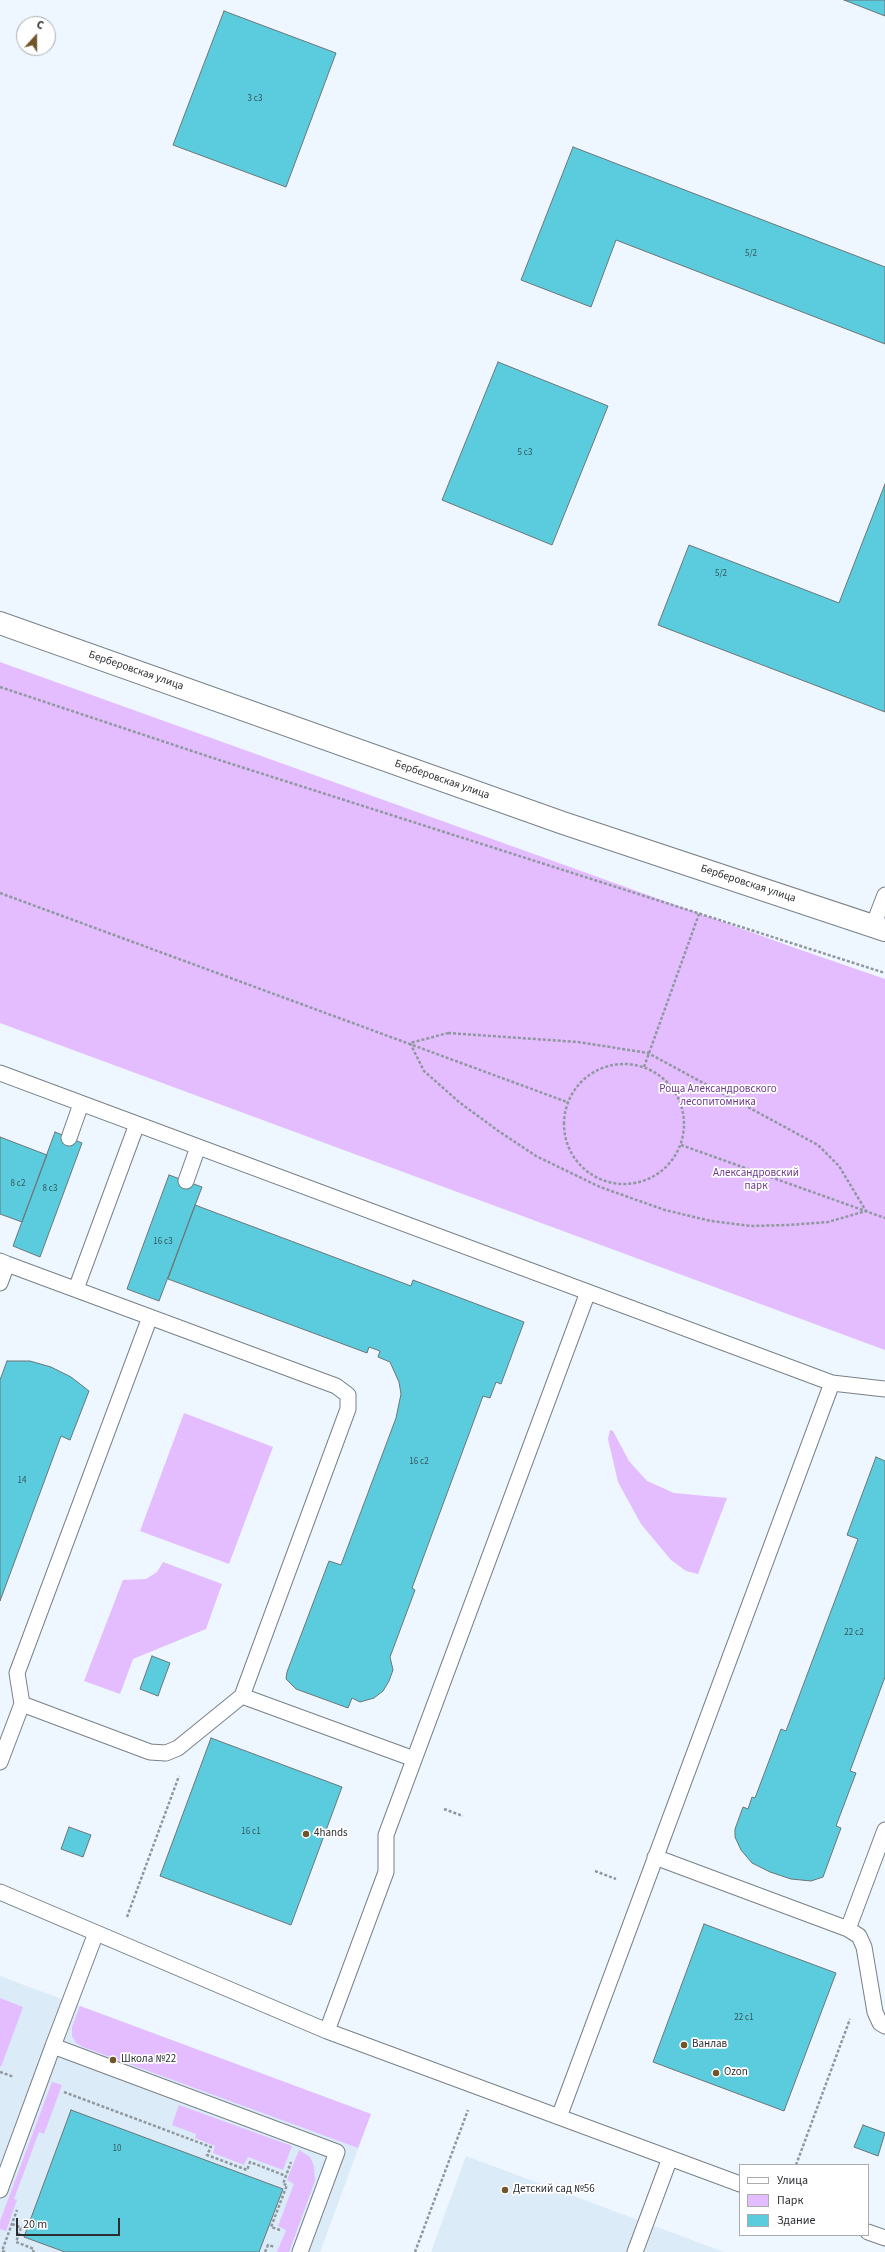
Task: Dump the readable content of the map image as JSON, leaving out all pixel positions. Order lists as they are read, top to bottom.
{
  "streets": {
    "street": ["Берберовская улица"]
  },
  "parks": ["Роща Александровского лесопитомника", "Александровский парк"],
  "places": [
    "4hands",
    "Ванлав",
    "Школа №22",
    "Ozon",
    "Детский сад №56"
  ],
  "house_numbers": [
    "3 с3",
    "5/2",
    "5 с3",
    "5/2",
    "8 с2",
    "8 с3",
    "16 с3",
    "16 с2",
    "14",
    "22 с2",
    "16 с1",
    "22 с1",
    "10"
  ],
  "legend": ["Улица", "Парк", "Здание"],
  "scale_bar": "20 m",
  "north": "top"
}
